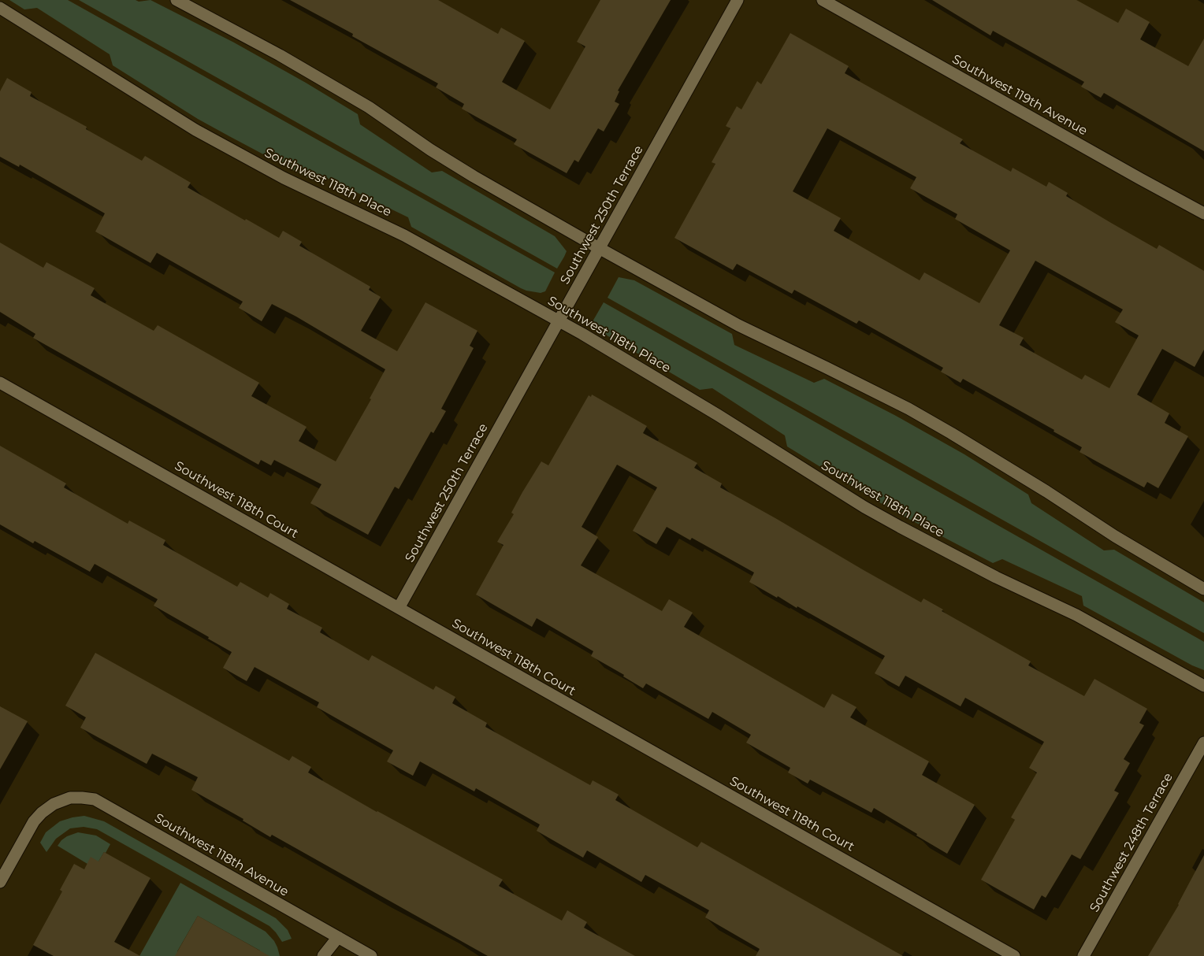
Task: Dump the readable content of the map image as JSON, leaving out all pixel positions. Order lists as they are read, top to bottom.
{
  "streets": {
    "street": [
      "Southwest 119th Avenue",
      "Southwest 118th Place",
      "Southwest 250th Terrace",
      "Southwest 118th Court",
      "Southwest 248th Terrace",
      "Southwest 118th Avenue"
    ]
  },
  "crossings": [
    ["Southwest 118th Place", "Southwest 250th Terrace"],
    ["Southwest 250th Terrace", "Southwest 118th Court"]
  ]
}
